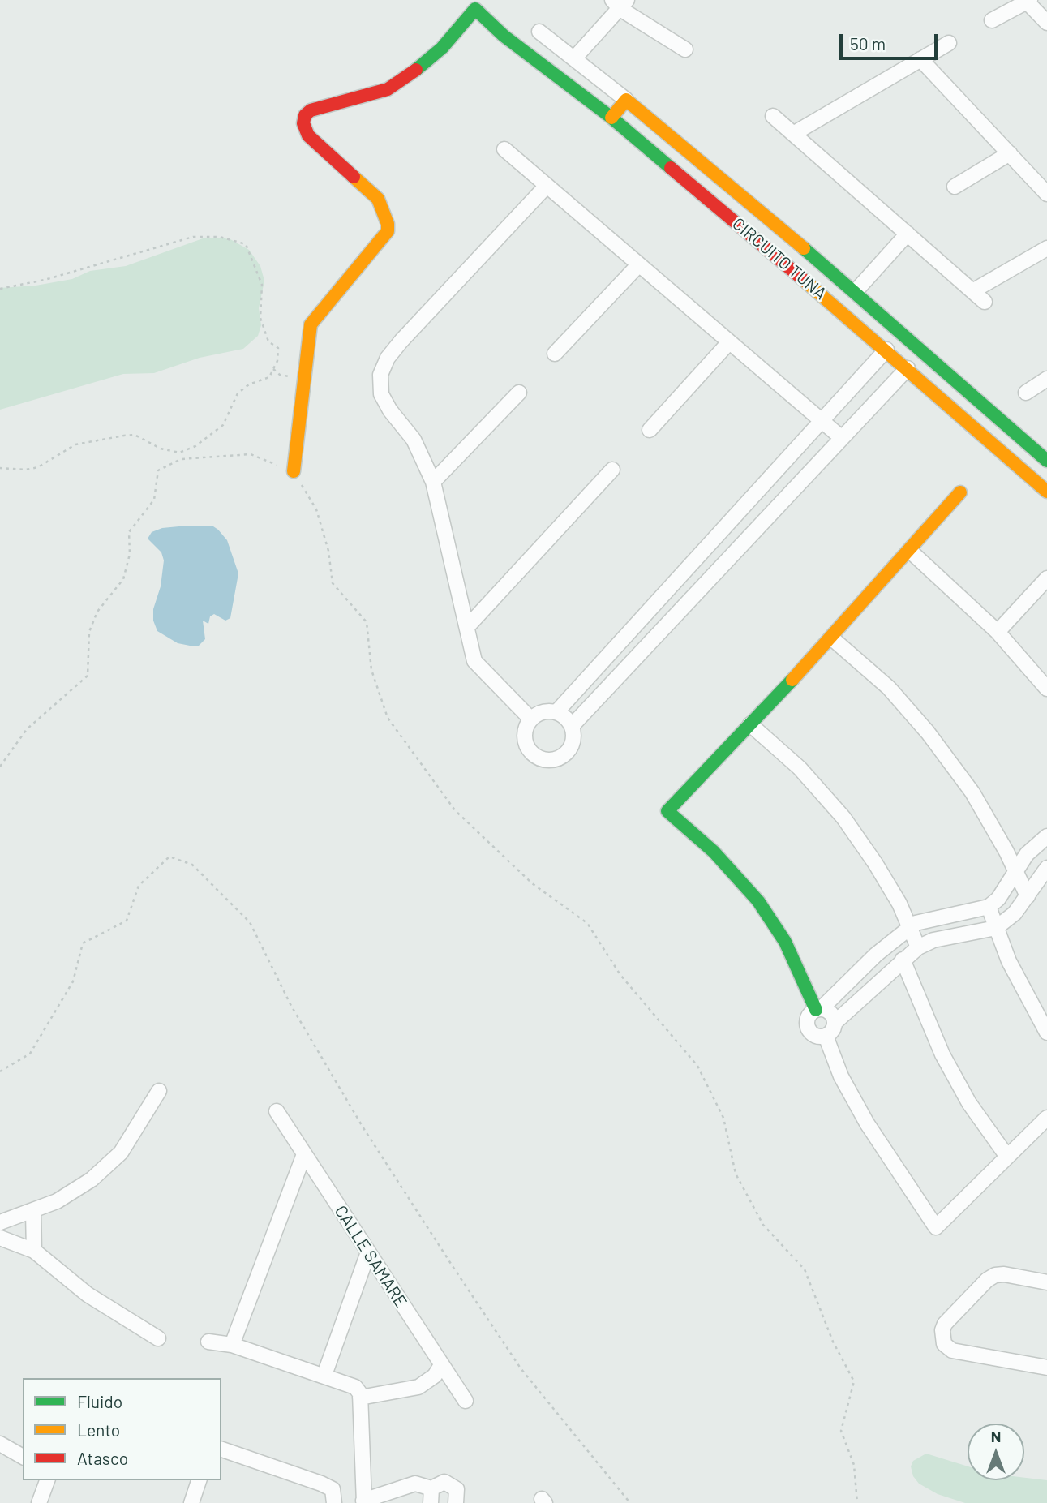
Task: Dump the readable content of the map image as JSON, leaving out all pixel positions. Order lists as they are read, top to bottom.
{
  "streets": {
    "street": ["CIRCUITO TUNA", "CALLE SAMARE"]
  },
  "legend": ["Fluido", "Lento", "Atasco"],
  "scale_bar": "50 m",
  "north": "top"
}
